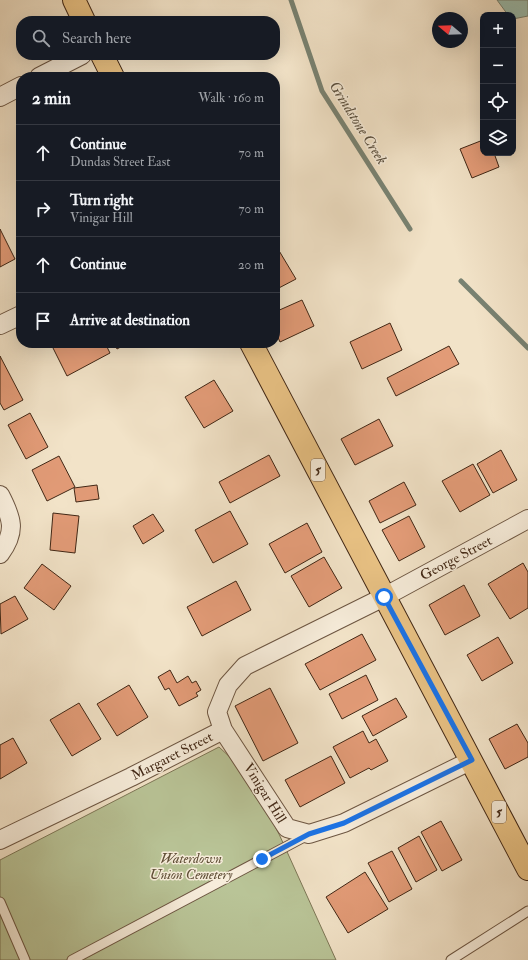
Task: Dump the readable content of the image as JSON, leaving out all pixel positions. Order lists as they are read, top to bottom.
{
  "streets": {
    "main road": ["5"],
    "street": ["George Street", "Margaret Street", "Vinigar Hill"]
  },
  "crossings": [
    ["5", "George Street"],
    ["5", "Margaret Street"],
    ["George Street", "Margaret Street"],
    ["Margaret Street", "Vinigar Hill"]
  ],
  "water": ["Grindstone Creek"],
  "parks": ["Waterdown Union Cemetery"],
  "north": "left",
  "page": {
    "map_buttons": ["+", "−"],
    "search": "Search here",
    "heading": ["2 min", "Walk · 160 m"],
    "list": [
      ["Continue", "Dundas Street East", "70 m"],
      ["Turn right", "Vinigar Hill", "70 m"],
      ["Continue", "20 m"],
      "Arrive at destination"
    ]
  }
}
